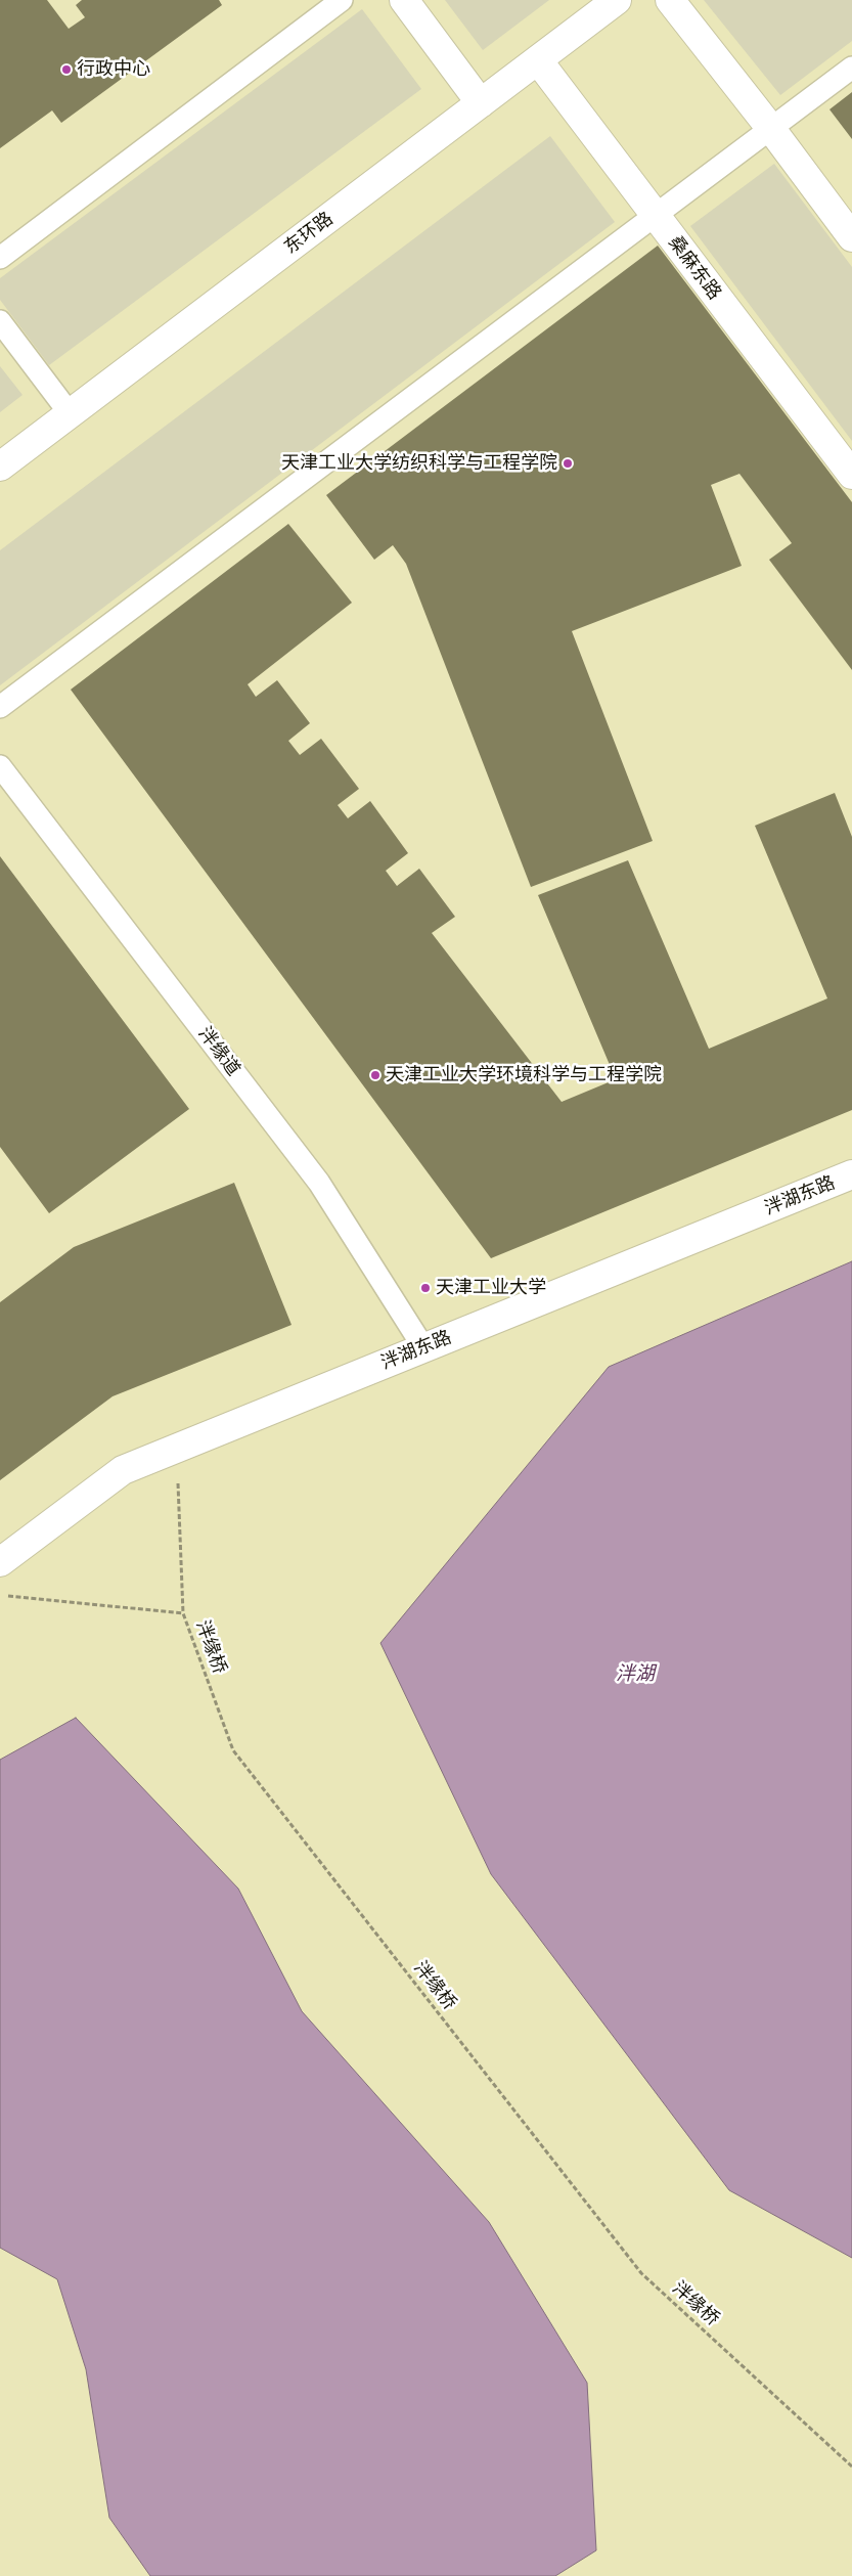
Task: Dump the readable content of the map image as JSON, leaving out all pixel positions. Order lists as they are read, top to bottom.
{
  "streets": {
    "street": ["东环路", "桑麻东路", "泮湖东路"],
    "lane": ["泮缘道"],
    "path": ["泮缘桥"]
  },
  "crossings": [
    ["东环路", "桑麻东路"],
    ["泮缘道", "泮湖东路"]
  ],
  "water": ["泮湖"],
  "places": [
    "行政中心",
    "天津工业大学纺织科学与工程学院",
    "天津工业大学环境科学与工程学院",
    "天津工业大学"
  ]
}
